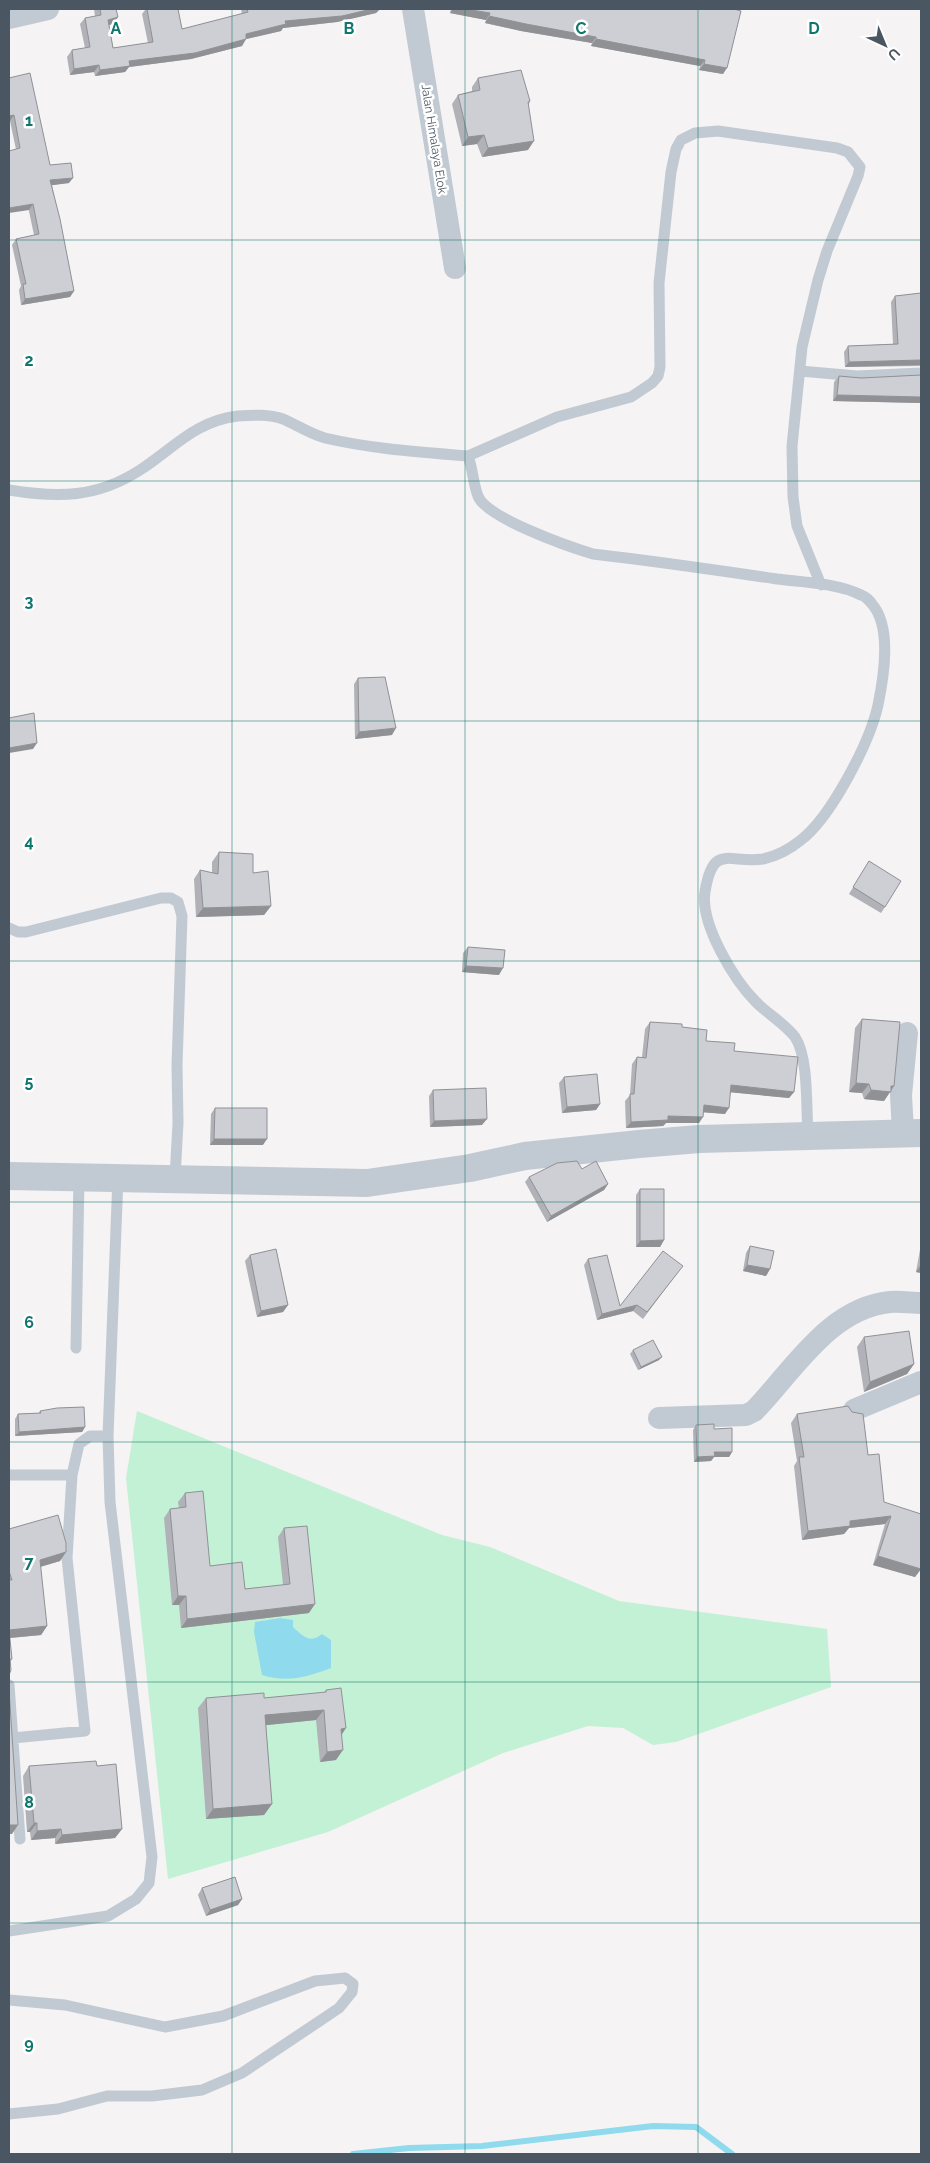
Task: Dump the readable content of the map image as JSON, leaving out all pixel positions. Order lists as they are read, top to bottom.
{
  "streets": {
    "street": ["Jalan Himalaya Elok"]
  },
  "north": "bottom right",
  "grid": {
    "columns": [
      "A",
      "B",
      "C",
      "D"
    ],
    "rows": [
      "1",
      "2",
      "3",
      "4",
      "5",
      "6",
      "7",
      "8",
      "9"
    ]
  }
}
